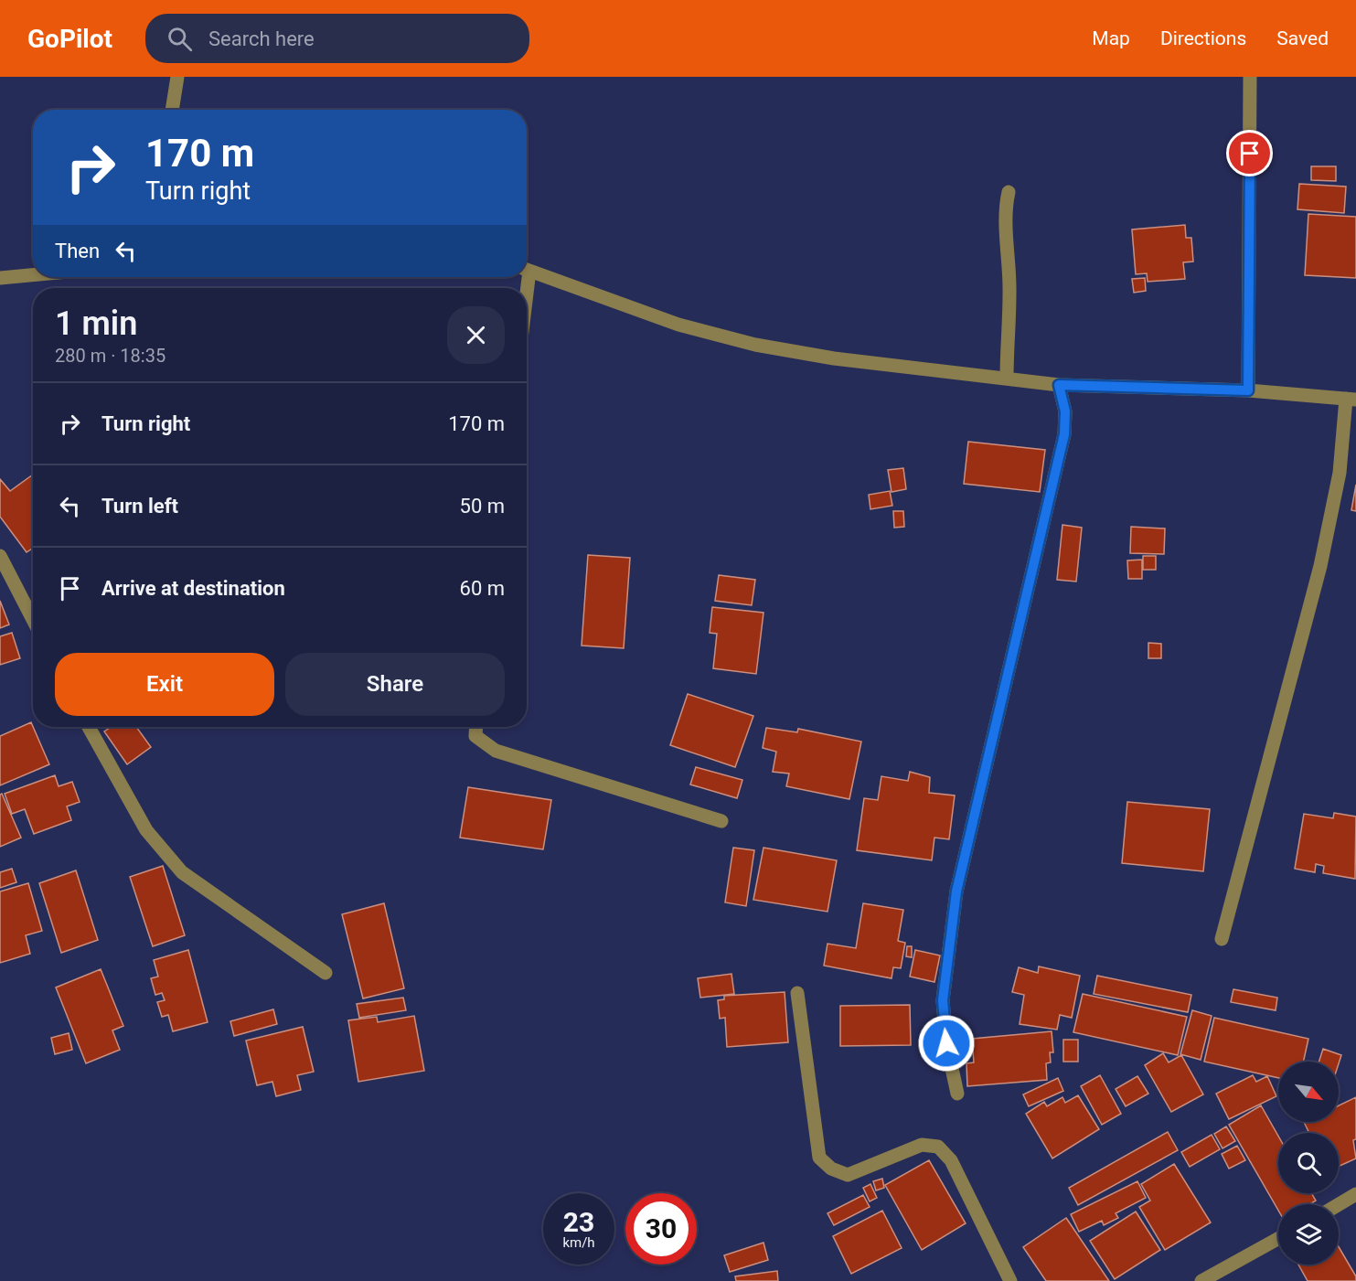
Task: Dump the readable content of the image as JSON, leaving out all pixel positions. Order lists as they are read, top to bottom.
{
  "north": "bottom right",
  "page": {
    "header": "GoPilot",
    "search": "Search here",
    "nav": ["Map", "Directions", "Saved"],
    "turn": ["170 m", "Turn right"],
    "then": "Then",
    "heading": ["1 min", "280 m · 18:35"],
    "list": [
      {
        "name": "Turn right",
        "value": "170 m"
      },
      {
        "name": "Turn left",
        "value": "50 m"
      },
      {
        "name": "Arrive at destination",
        "value": "60 m"
      }
    ],
    "buttons": ["Exit", "Share"],
    "speed": "23 km/h",
    "limit": "30"
  }
}
